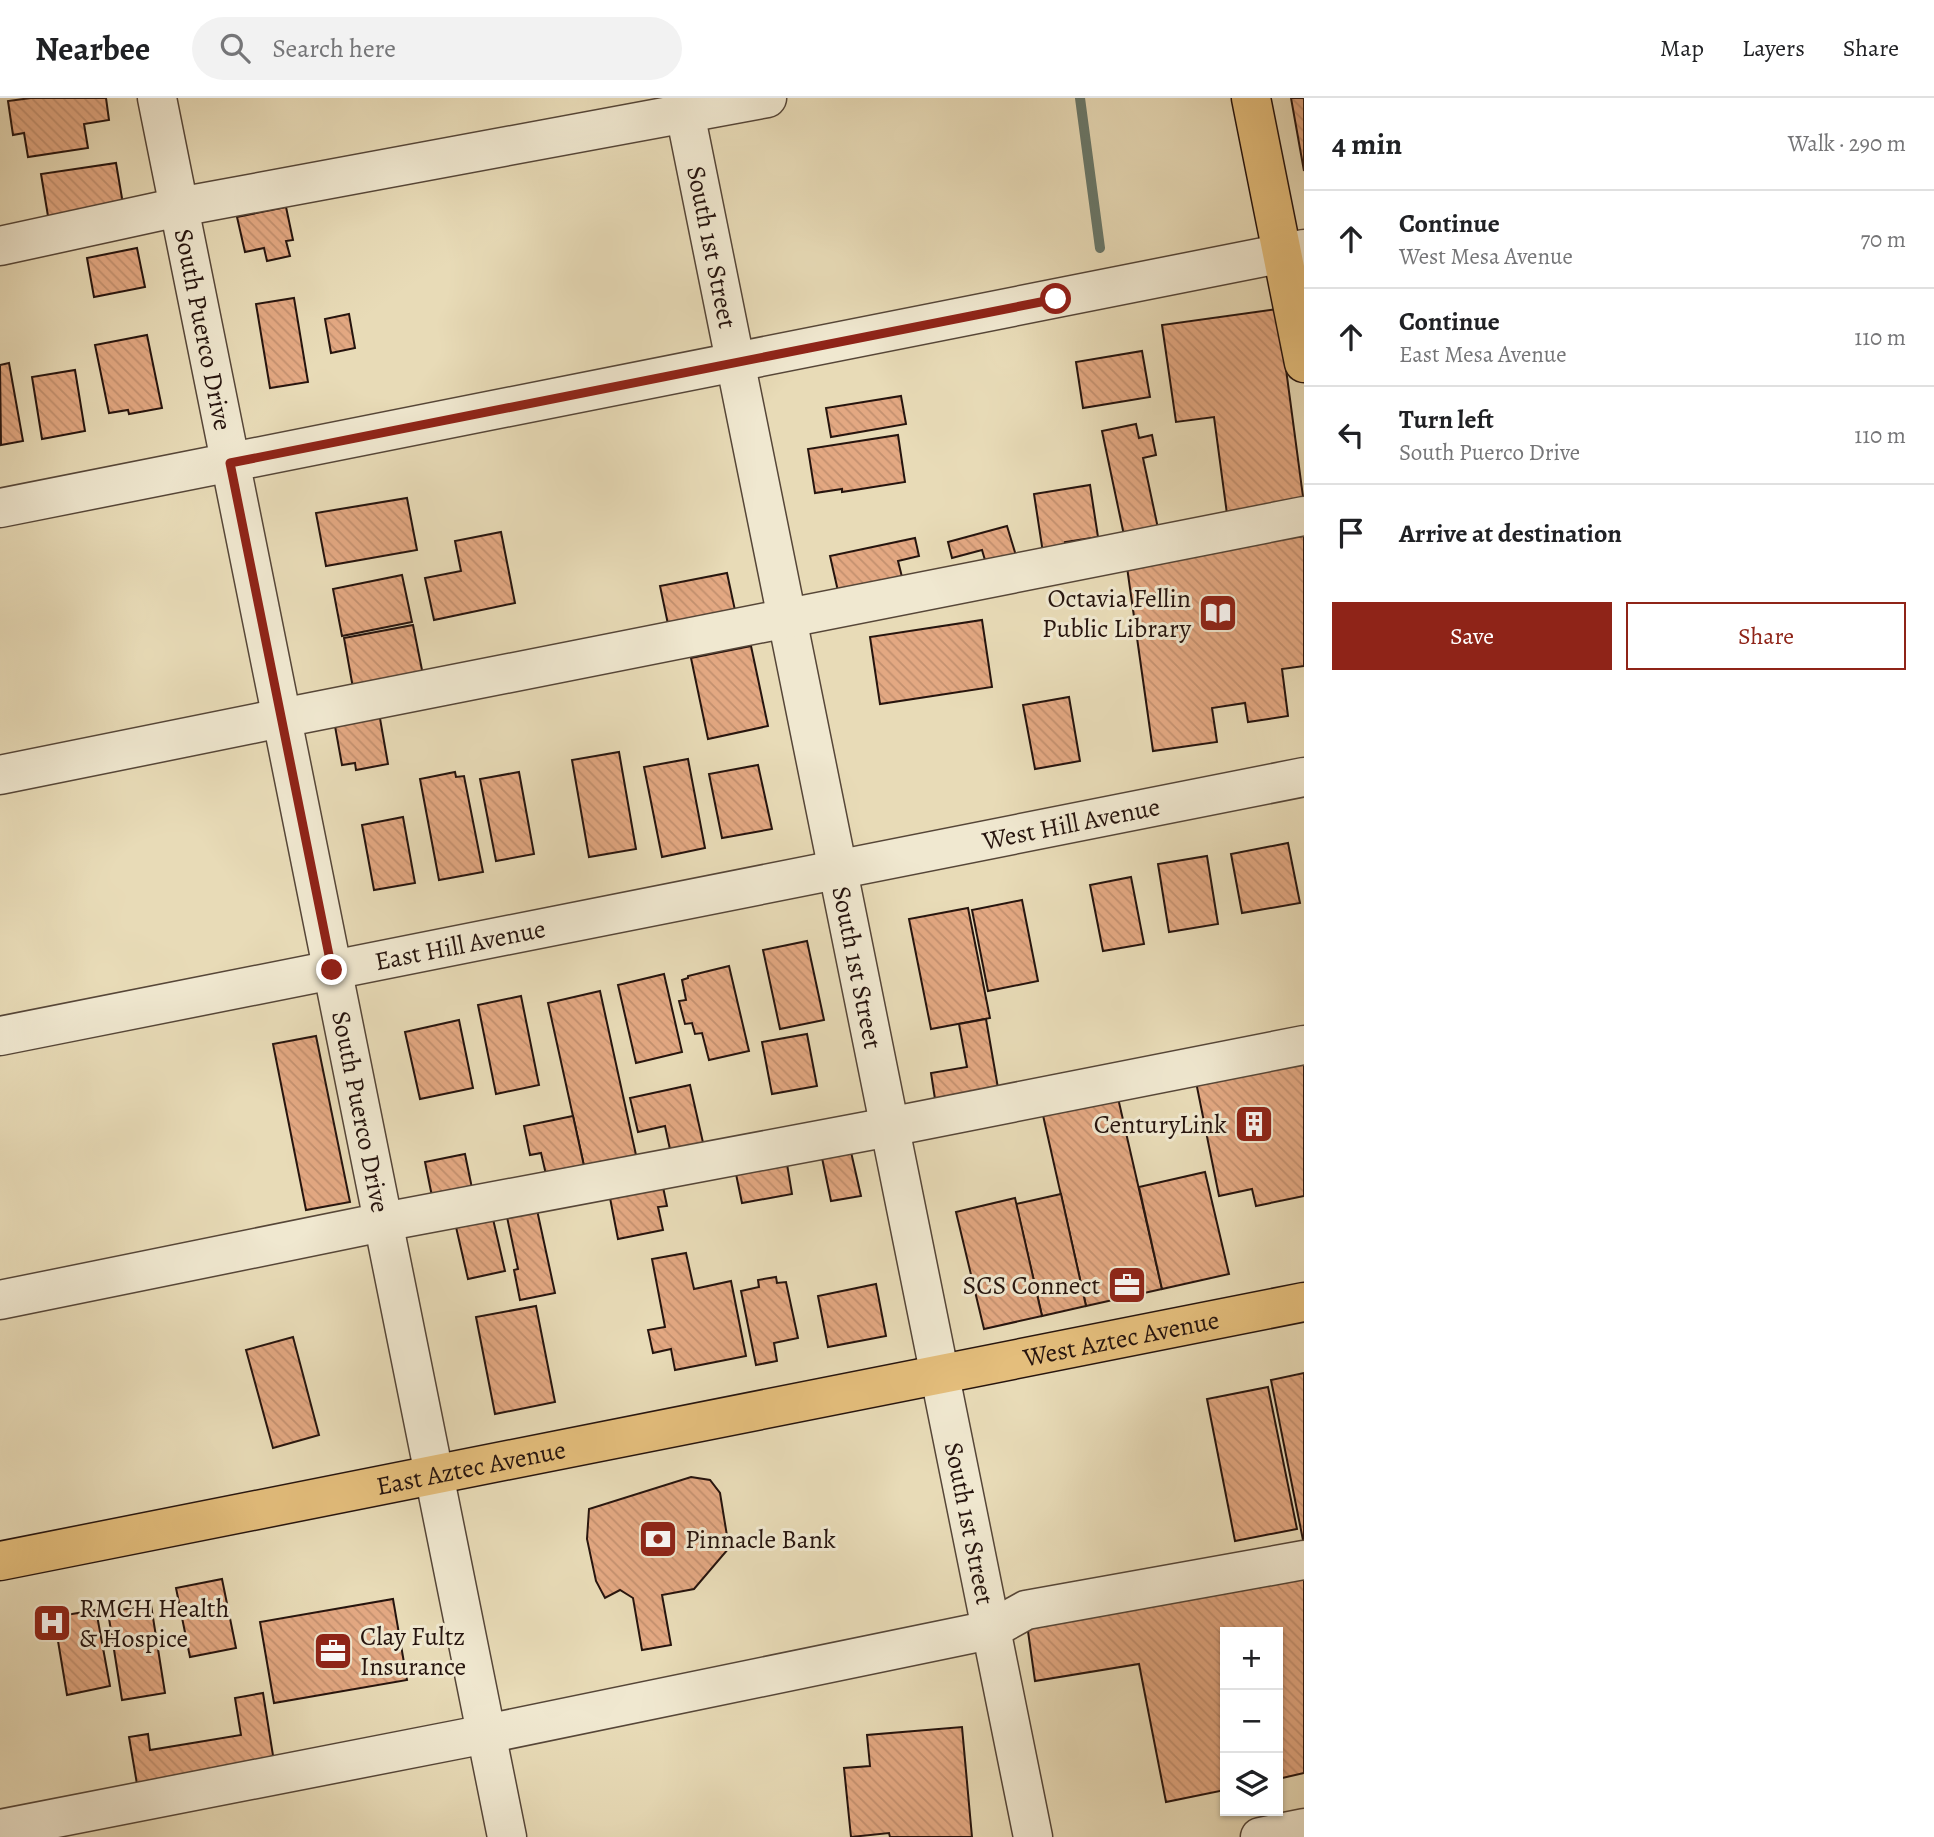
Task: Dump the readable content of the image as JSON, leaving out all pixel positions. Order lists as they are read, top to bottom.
{
  "streets": {
    "main road": ["West Aztec Avenue", "East Aztec Avenue"],
    "street": [
      "South 1st Street",
      "South Puerco Drive",
      "West Hill Avenue",
      "East Hill Avenue"
    ]
  },
  "crossings": [
    ["South 1st Street", "West Hill Avenue"],
    ["South 1st Street", "East Hill Avenue"],
    ["South 1st Street", "West Aztec Avenue"],
    ["South 1st Street", "East Aztec Avenue"],
    ["South Puerco Drive", "East Hill Avenue"],
    ["South Puerco Drive", "East Aztec Avenue"],
    ["West Hill Avenue", "East Hill Avenue"],
    ["West Aztec Avenue", "East Aztec Avenue"]
  ],
  "places": {
    "library": ["Octavia Fellin Public Library"],
    "building": ["CenturyLink"],
    "office": ["SCS Connect", "Clay Fultz Insurance"],
    "bank": ["Pinnacle Bank"],
    "hospital": ["RMCH Health & Hospice"]
  },
  "page": {
    "header": "Nearbee",
    "search": "Search here",
    "nav": ["Map", "Layers", "Share"],
    "heading": ["4 min", "Walk · 290 m"],
    "list": [
      ["Continue", "West Mesa Avenue", "70 m"],
      ["Continue", "East Mesa Avenue", "110 m"],
      ["Turn left", "South Puerco Drive", "110 m"],
      "Arrive at destination"
    ],
    "buttons": ["Save", "Share"],
    "map_buttons": ["+", "−"]
  }
}
